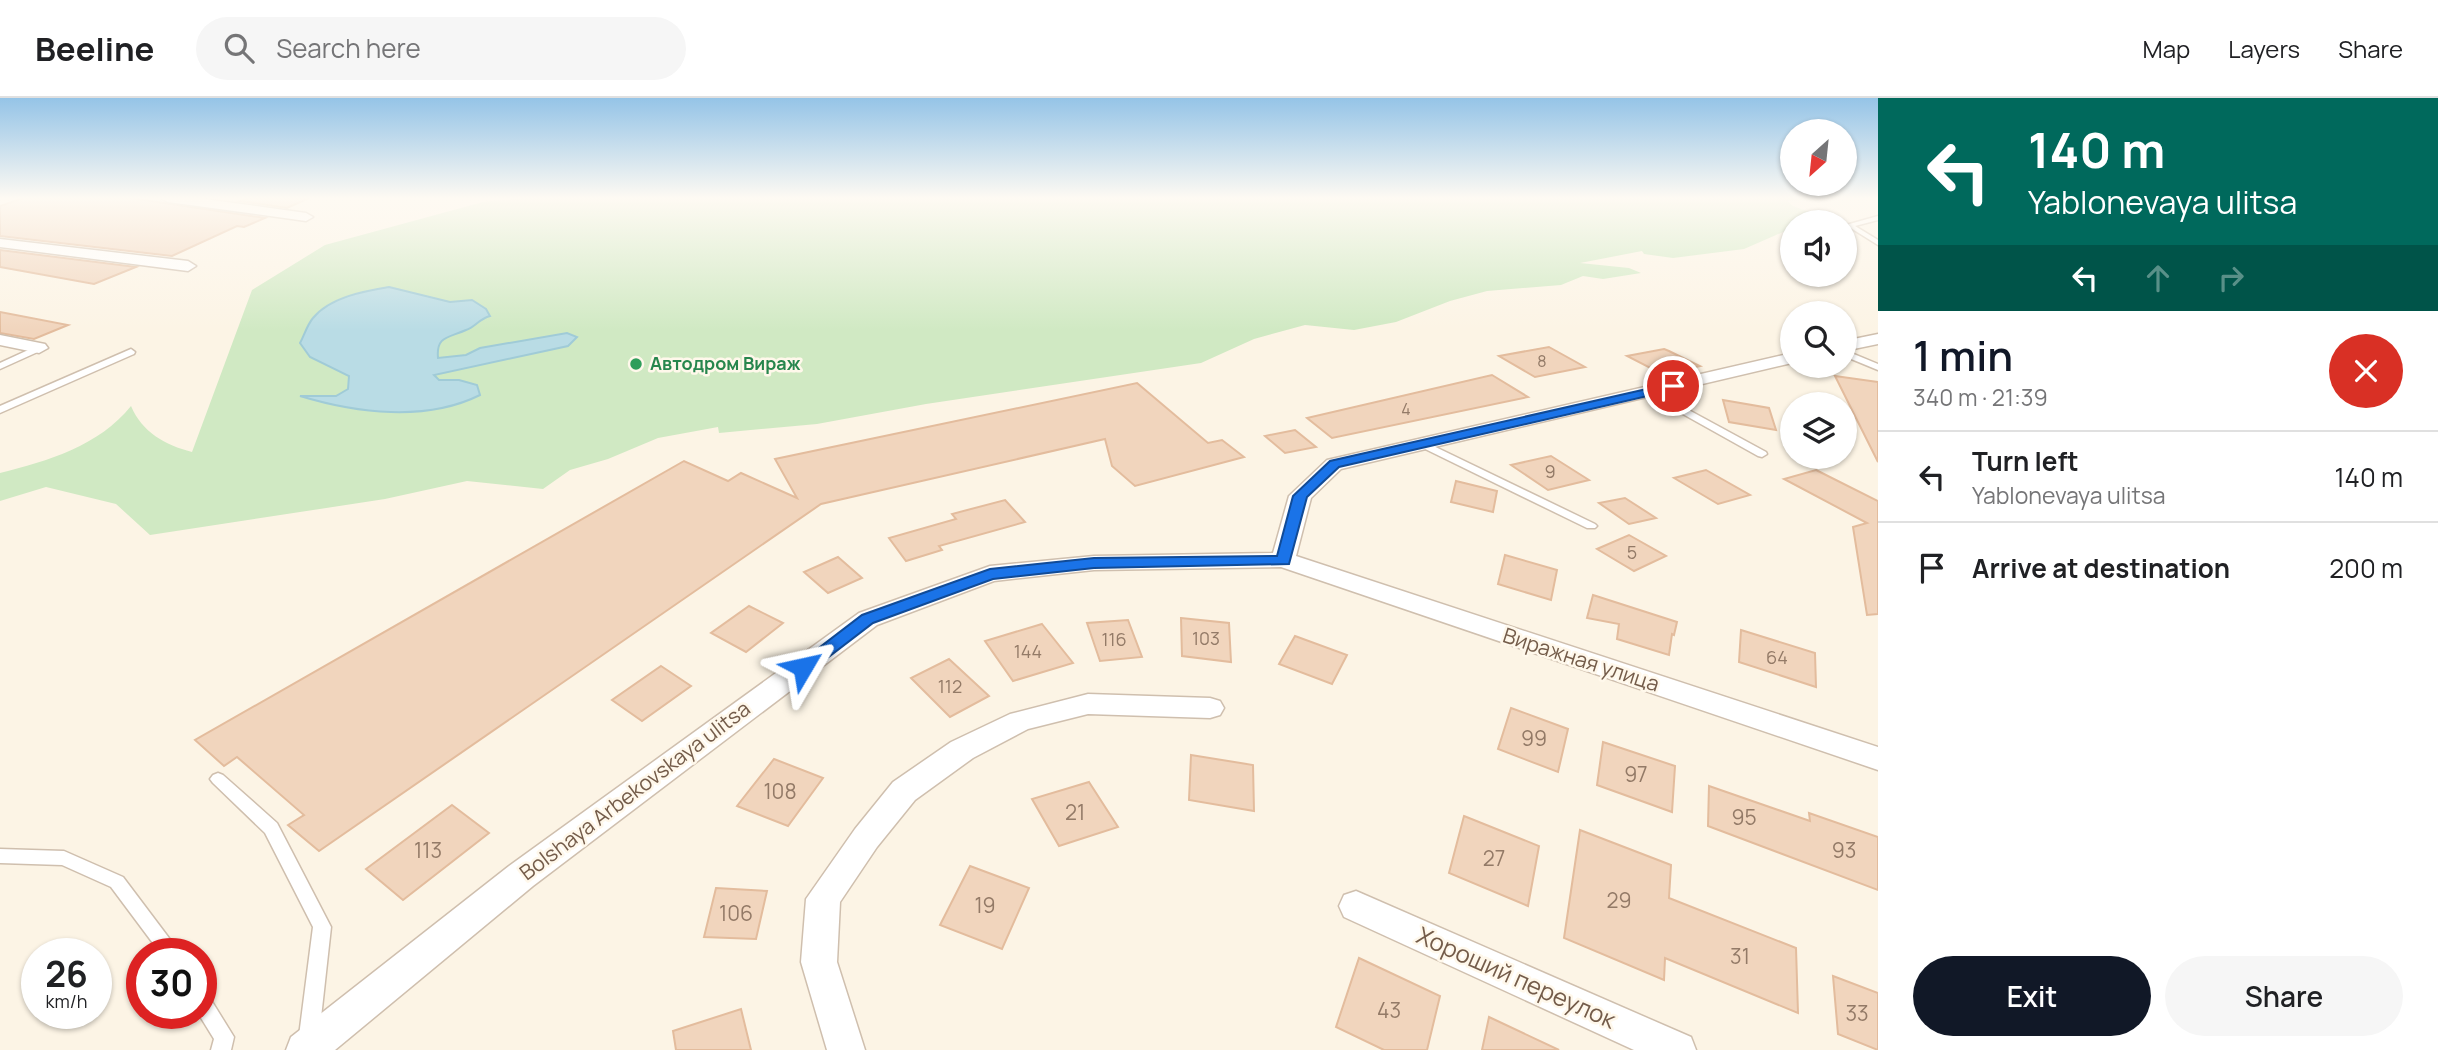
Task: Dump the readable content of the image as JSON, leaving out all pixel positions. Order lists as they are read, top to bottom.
{
  "streets": {
    "street": ["Виражная улица", "Bolshaya Arbekovskaya ulitsa", "Хороший переулок"]
  },
  "crossings": [
    ["Виражная улица", "Bolshaya Arbekovskaya ulitsa"]
  ],
  "places": ["Автодром Вираж"],
  "house_numbers": [
    "8",
    "4",
    "9",
    "5",
    "103",
    "116",
    "144",
    "64",
    "112",
    "99",
    "97",
    "108",
    "21",
    "95",
    "113",
    "93",
    "27",
    "29",
    "19",
    "106",
    "31",
    "43",
    "33"
  ],
  "north": "bottom left",
  "page": {
    "header": "Beeline",
    "search": "Search here",
    "nav": ["Map", "Layers", "Share"],
    "turn": ["140 m", "Yablonevaya ulitsa"],
    "heading": ["1 min", "340 m · 21:39"],
    "list": [
      {
        "name": "Turn left",
        "note": "Yablonevaya ulitsa",
        "value": "140 m"
      },
      {
        "name": "Arrive at destination",
        "value": "200 m"
      }
    ],
    "speed": "26 km/h",
    "limit": "30",
    "buttons": ["Exit", "Share"]
  }
}
